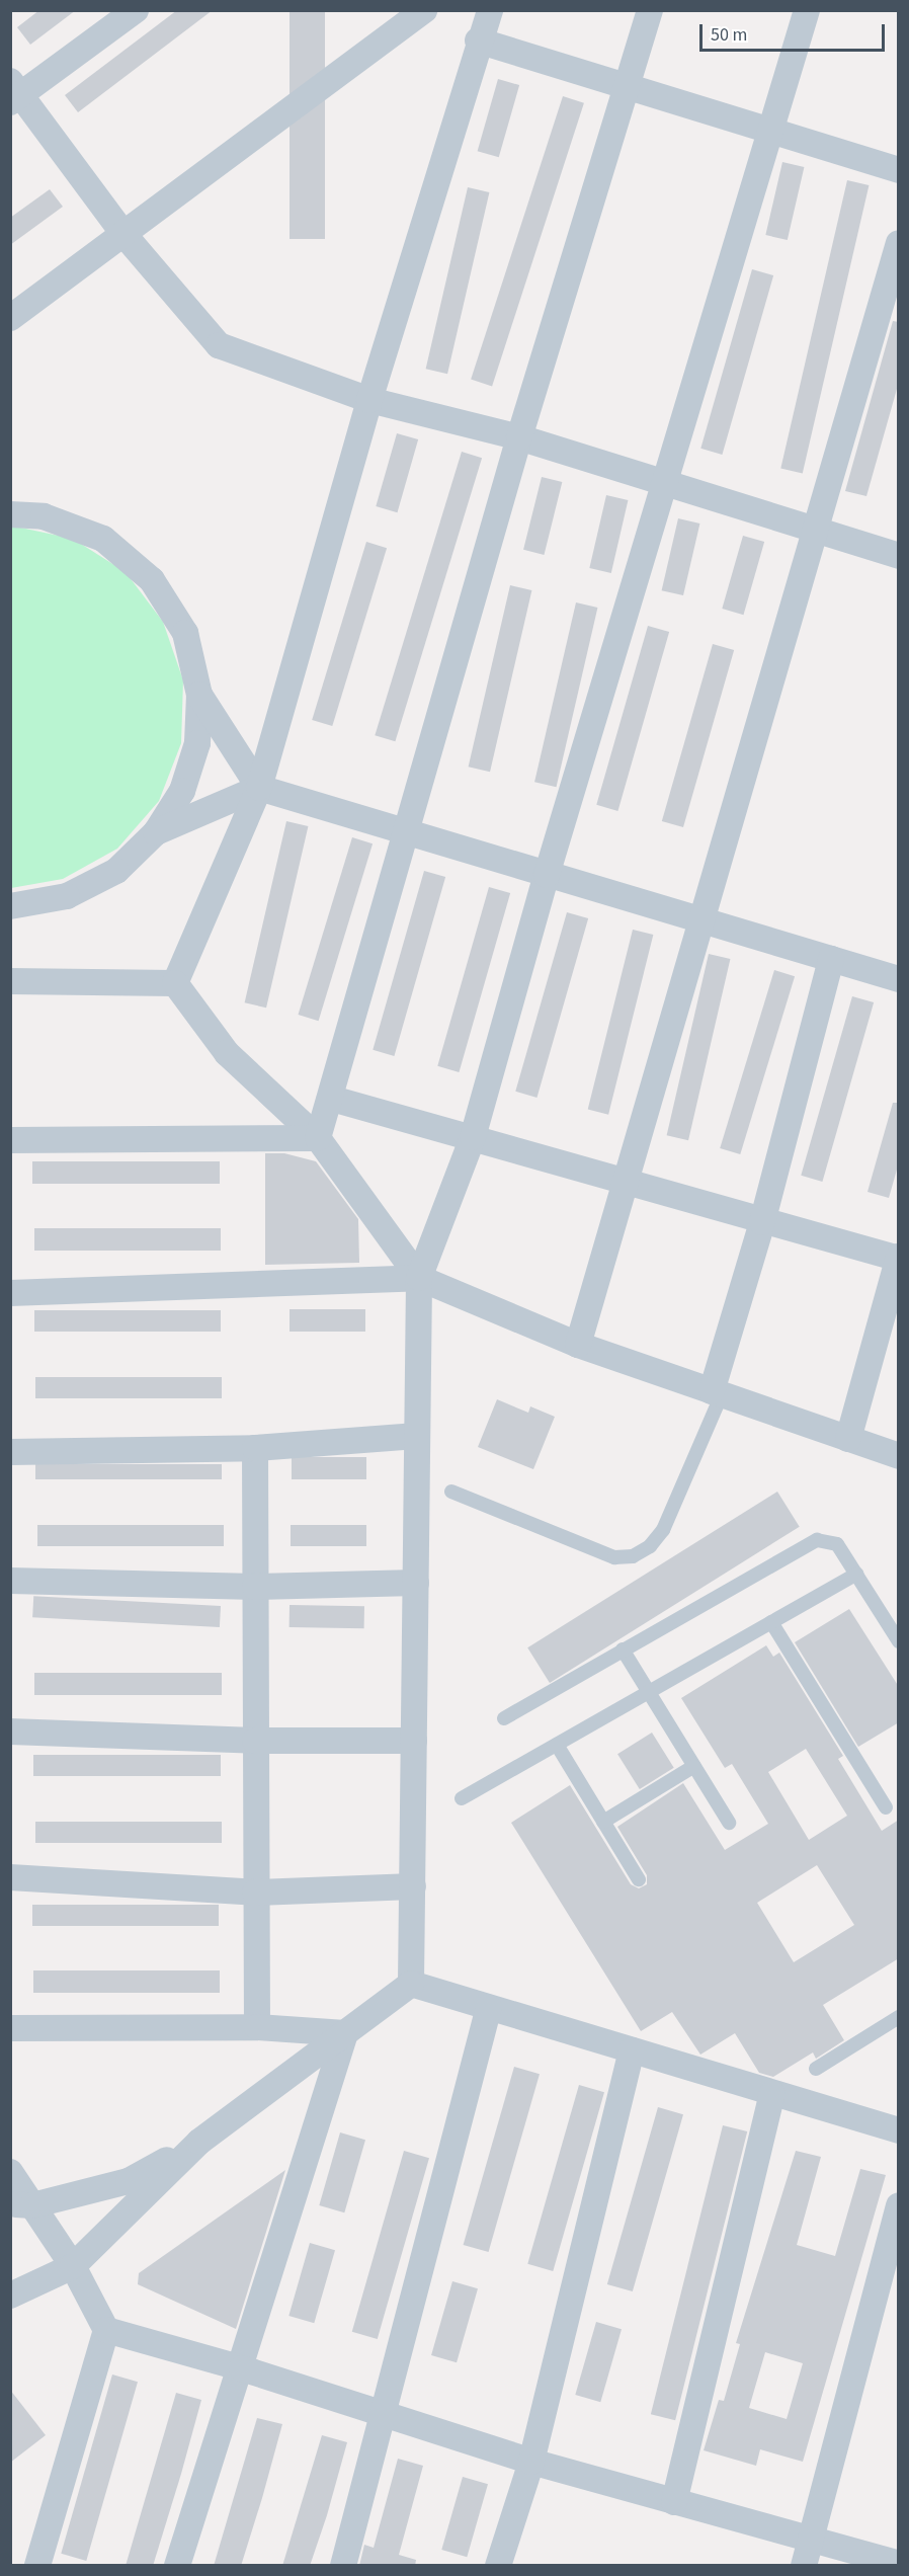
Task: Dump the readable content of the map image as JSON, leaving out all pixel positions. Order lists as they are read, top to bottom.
{
  "scale_bar": "50 m"
}
